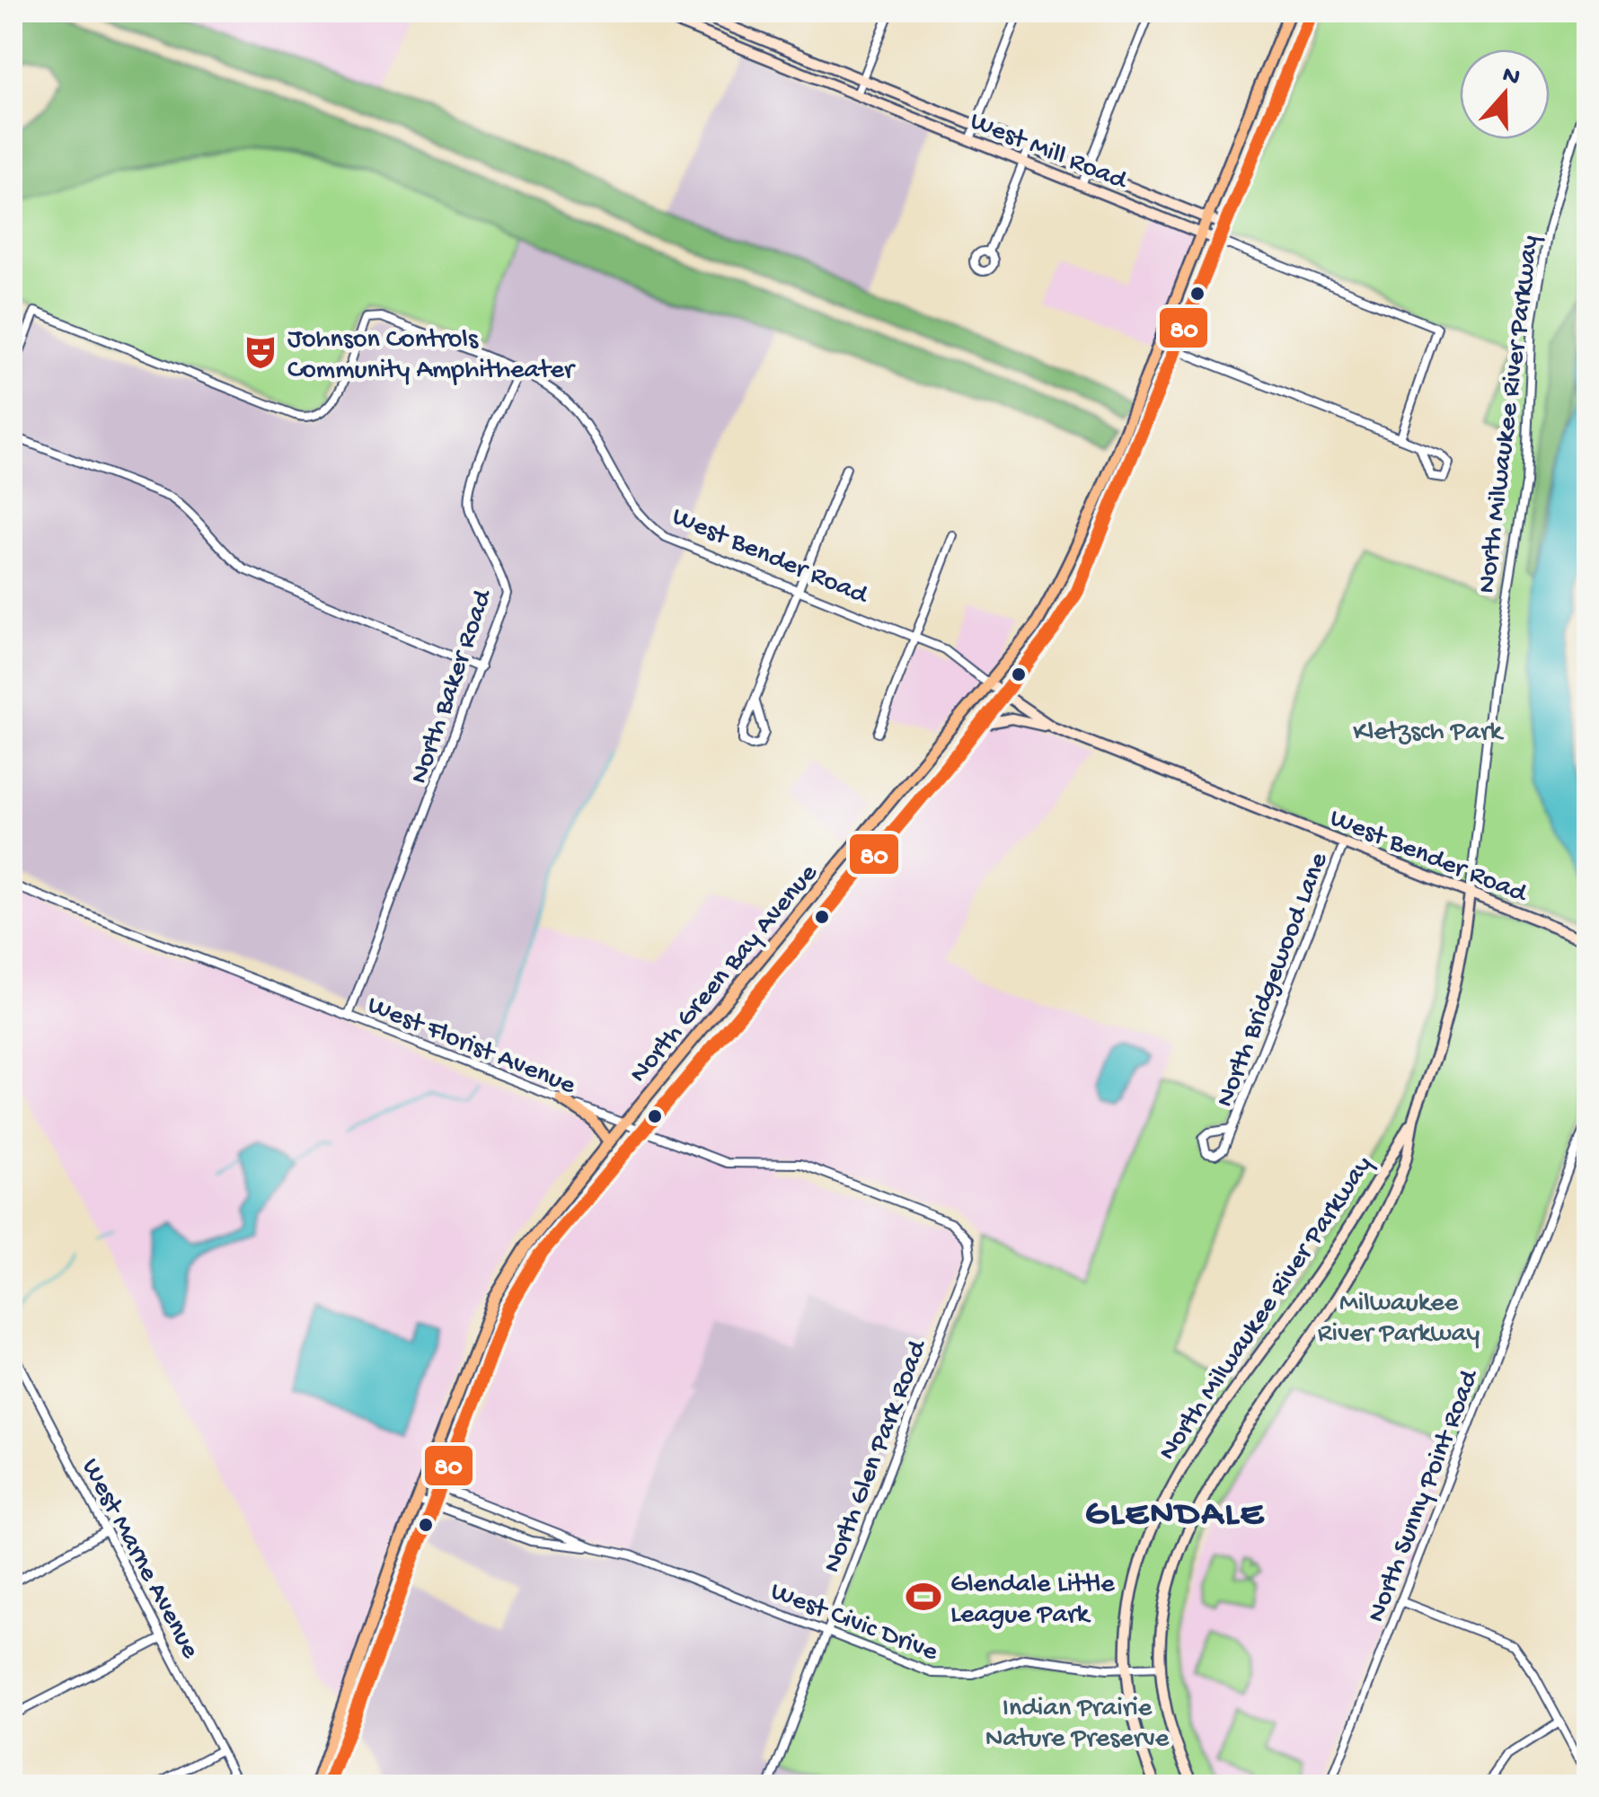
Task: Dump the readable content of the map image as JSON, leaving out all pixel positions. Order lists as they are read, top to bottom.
{
  "streets": {
    "main road": ["North Green Bay Avenue"],
    "street": [
      "West Mill Road",
      "North Milwaukee River Parkway",
      "West Bender Road",
      "North Baker Road",
      "North Bridgewood Lane",
      "West Florist Avenue",
      "North Glen Park Road",
      "North Sunny Point Road",
      "West Marne Avenue",
      "West Civic Drive"
    ]
  },
  "crossings": [
    ["West Mill Road", "North Green Bay Avenue"],
    ["North Milwaukee River Parkway", "West Bender Road"],
    ["North Milwaukee River Parkway", "West Civic Drive"],
    ["West Bender Road", "North Baker Road"],
    ["West Bender Road", "North Green Bay Avenue"],
    ["West Bender Road", "North Bridgewood Lane"],
    ["North Baker Road", "West Florist Avenue"],
    ["North Green Bay Avenue", "West Florist Avenue"],
    ["North Green Bay Avenue", "West Civic Drive"],
    ["West Florist Avenue", "North Glen Park Road"],
    ["North Glen Park Road", "West Civic Drive"]
  ],
  "districts": ["GLENDALE"],
  "parks": ["Kletzsch Park", "Milwaukee River Parkway", "Indian Prairie Nature Preserve"],
  "places": {
    "theatre": ["Johnson Controls Community Amphitheater"],
    "sports": ["Glendale Little League Park"]
  },
  "lines": ["transit line 80"],
  "north": "top"
}
